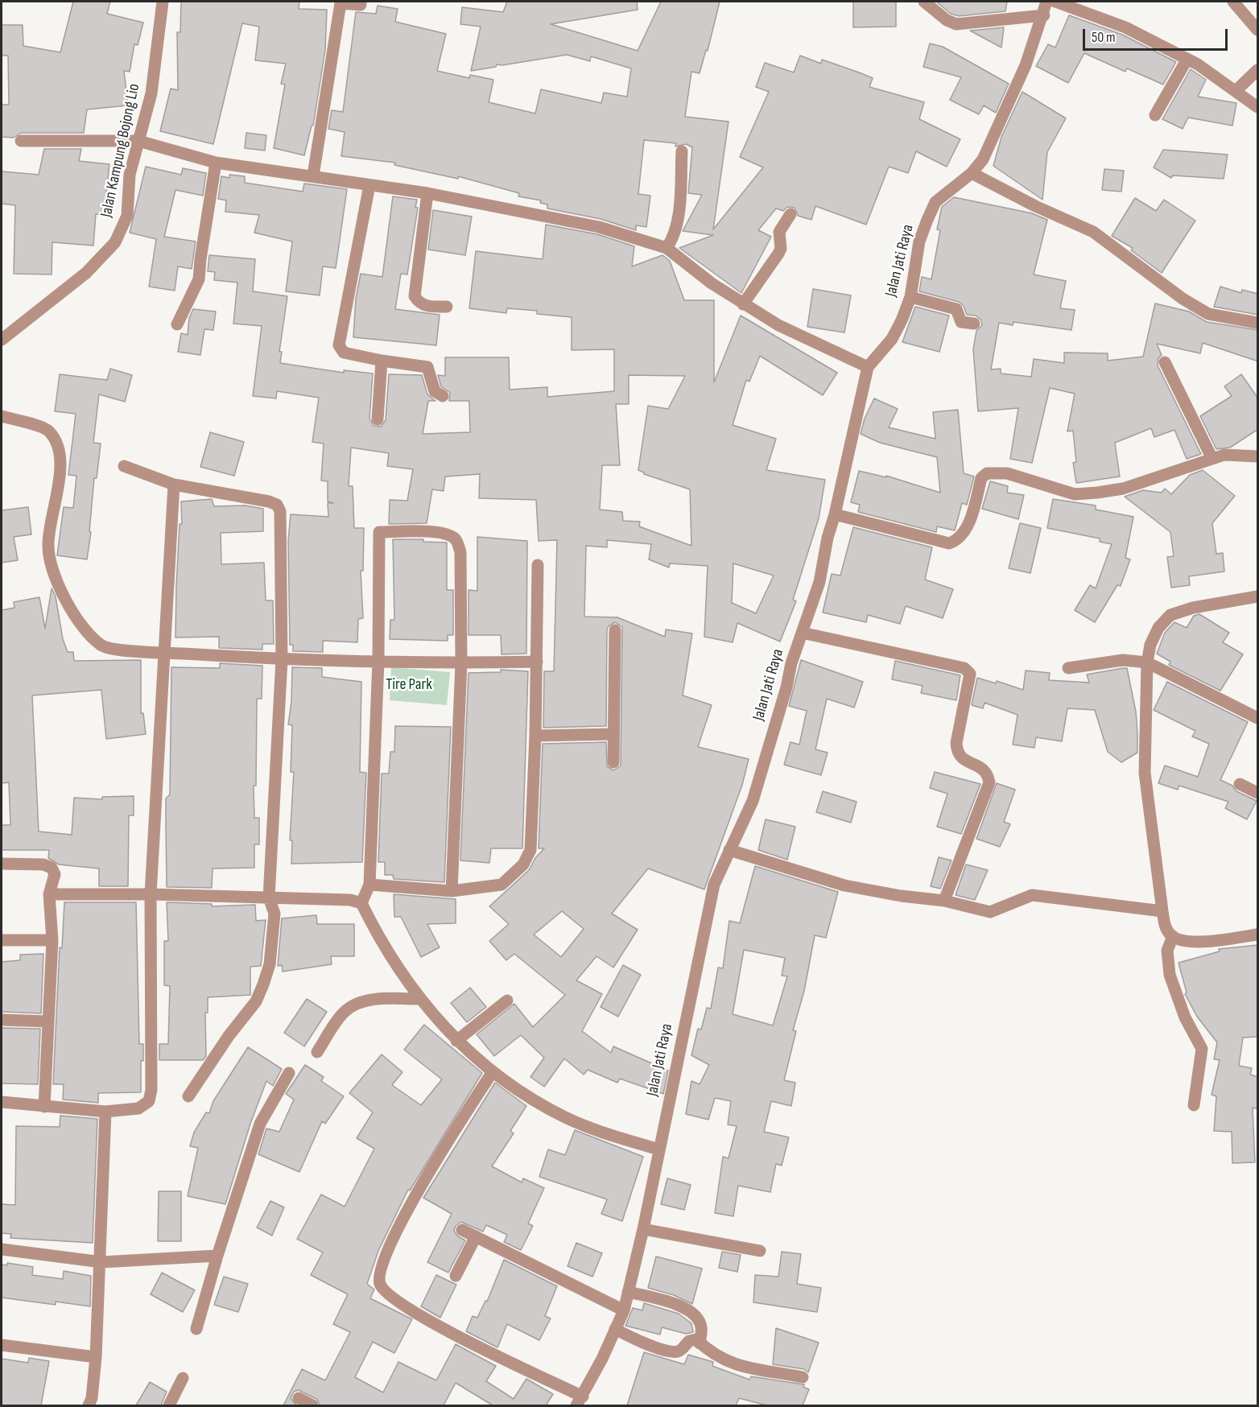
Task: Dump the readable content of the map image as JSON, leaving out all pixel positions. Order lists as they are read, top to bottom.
{
  "streets": {
    "street": ["Jalan Kampung Bojong Lio", "Jalan Jati Raya"]
  },
  "parks": ["Tire Park"],
  "scale_bar": "50 m"
}
